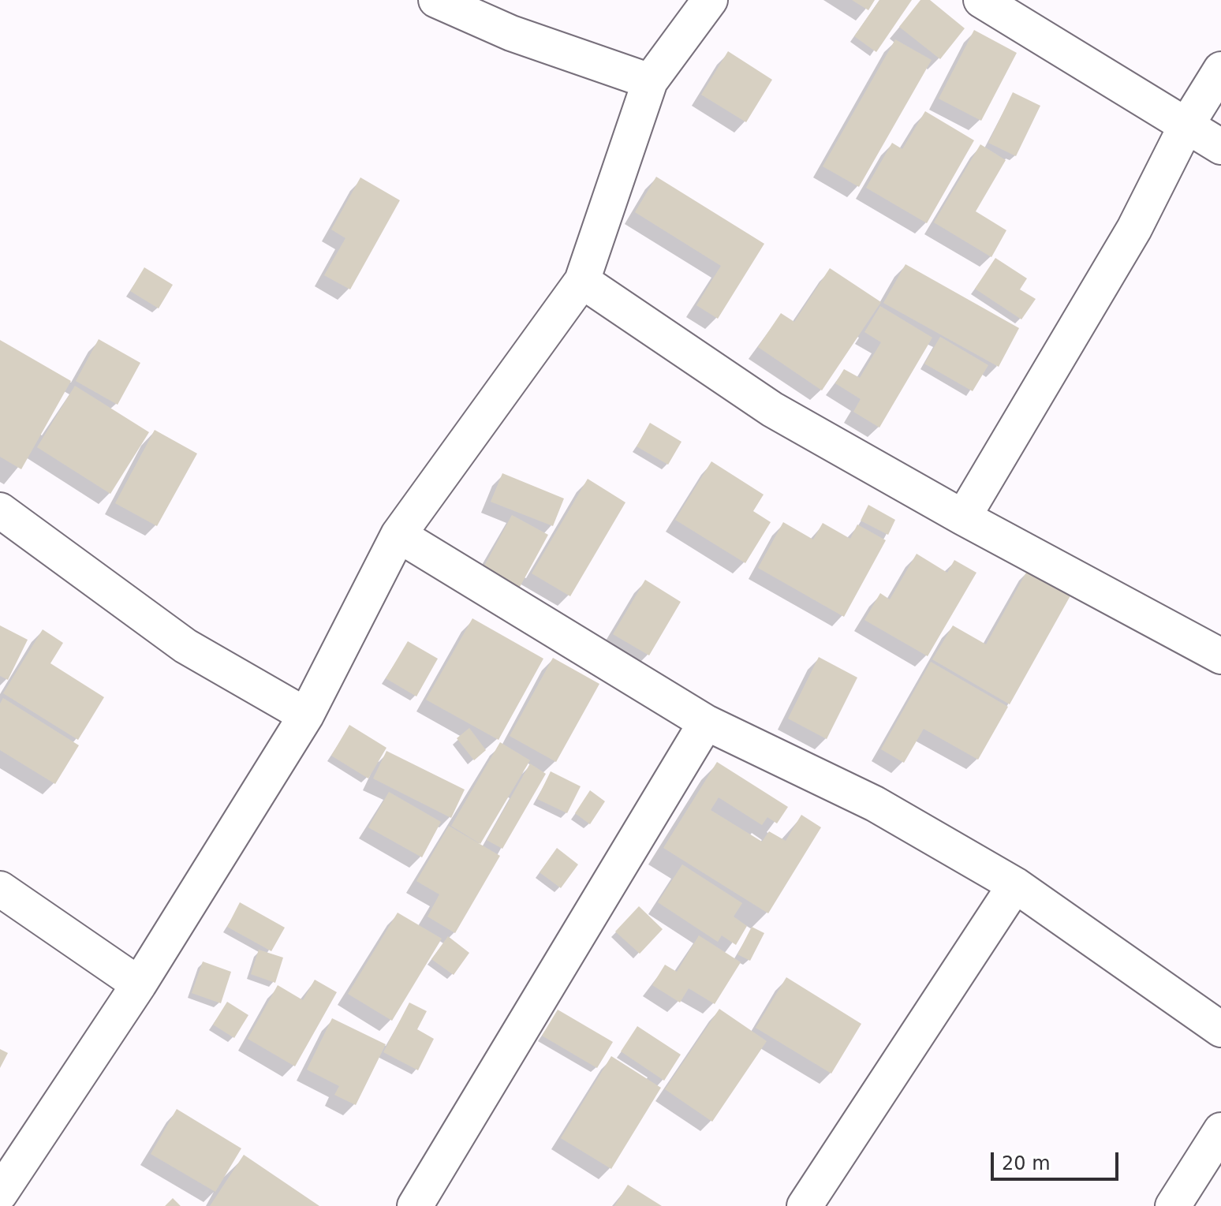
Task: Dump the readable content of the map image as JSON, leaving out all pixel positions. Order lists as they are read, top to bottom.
{
  "scale_bar": "20 m"
}
